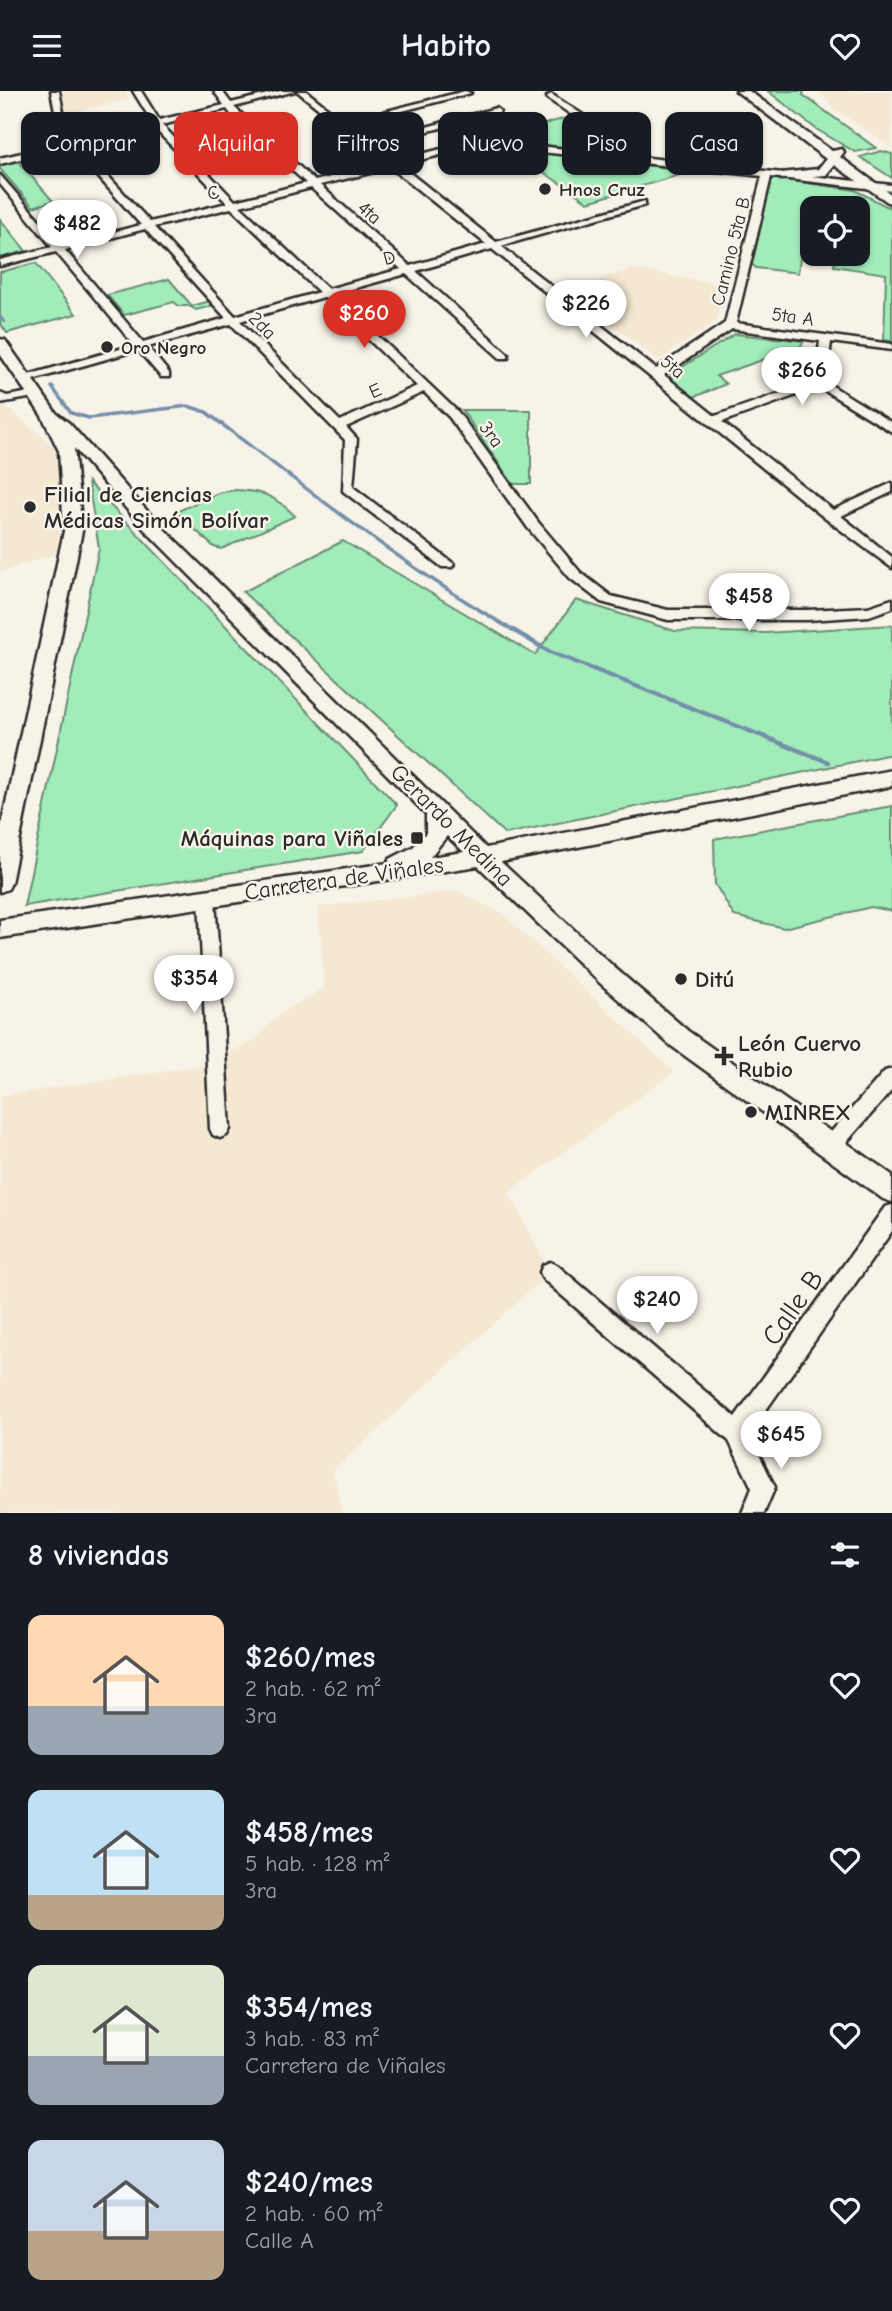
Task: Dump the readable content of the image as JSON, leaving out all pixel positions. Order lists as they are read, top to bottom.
{
  "streets": {
    "main road": ["Gerardo Medina", "Carretera de Viñales"],
    "street": [
      "C",
      "4ta",
      "Camino 5ta B",
      "D",
      "5ta A",
      "2da",
      "5ta",
      "E",
      "3ra",
      "Calle B"
    ]
  },
  "crossings": [
    ["C", "4ta"],
    ["C", "Camino 5ta B"],
    ["C", "2da"],
    ["C", "3ra"],
    ["4ta", "D"],
    ["Camino 5ta B", "5ta A"],
    ["Camino 5ta B", "5ta"],
    ["D", "2da"],
    ["D", "5ta"],
    ["D", "3ra"],
    ["2da", "E"],
    ["E", "3ra"],
    ["Gerardo Medina", "Carretera de Viñales"]
  ],
  "places": {
    "other": [
      "Hnos Cruz",
      "Oro Negro",
      "Filial de Ciencias Médicas Simón Bolívar",
      "Ditú",
      "MINREX"
    ],
    "transit": ["Máquinas para Viñales"],
    "health": ["León Cuervo Rubio"]
  },
  "page": {
    "header": "Habito",
    "chip": [
      "Comprar",
      "Alquilar",
      "Filtros",
      "Nuevo",
      "Piso",
      "Casa"
    ],
    "price": [
      "$482",
      "$226",
      "$260",
      "$266",
      "$458",
      "$354",
      "$240",
      "$645"
    ],
    "heading": "8 viviendas",
    "list": [
      {
        "name": "$260/mes",
        "note": "2 hab. · 62 m² · 3ra"
      },
      {
        "name": "$458/mes",
        "note": "5 hab. · 128 m² · 3ra"
      },
      {
        "name": "$354/mes",
        "note": "3 hab. · 83 m² · Carretera de Viñales"
      },
      {
        "name": "$240/mes",
        "note": "2 hab. · 60 m² · Calle A"
      }
    ]
  }
}
